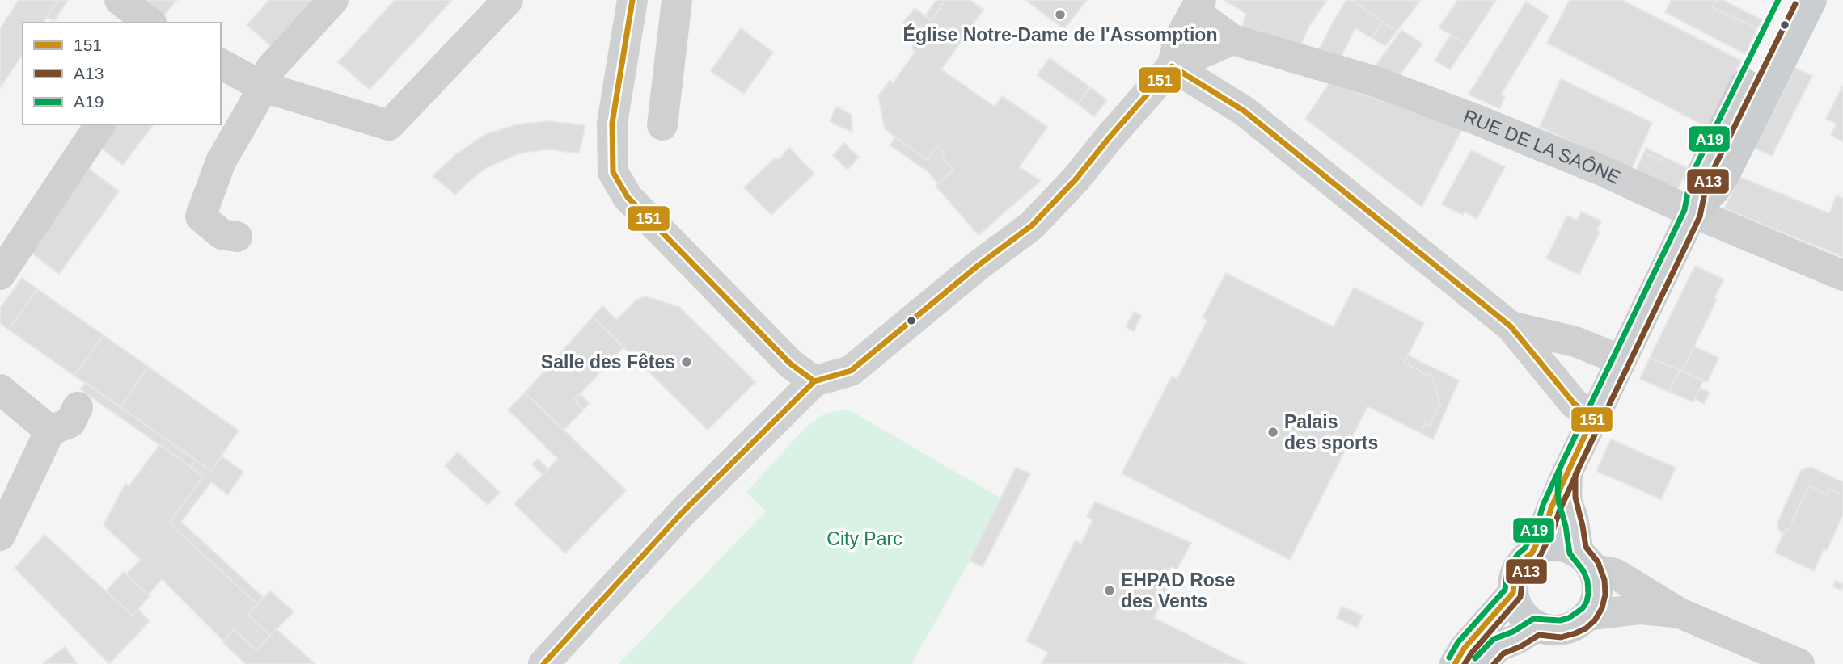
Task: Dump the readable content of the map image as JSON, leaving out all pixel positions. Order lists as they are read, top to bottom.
{
  "streets": {
    "street": ["RUE DE LA SAÔNE"]
  },
  "parks": ["City Parc"],
  "places": [
    "Église Notre-Dame de l'Assomption",
    "Salle des Fêtes",
    "Palais des sports",
    "EHPAD Rose des Vents"
  ],
  "lines": ["transit line 151", "transit line A19", "transit line A13"],
  "legend": ["151", "A13", "A19"]
}
